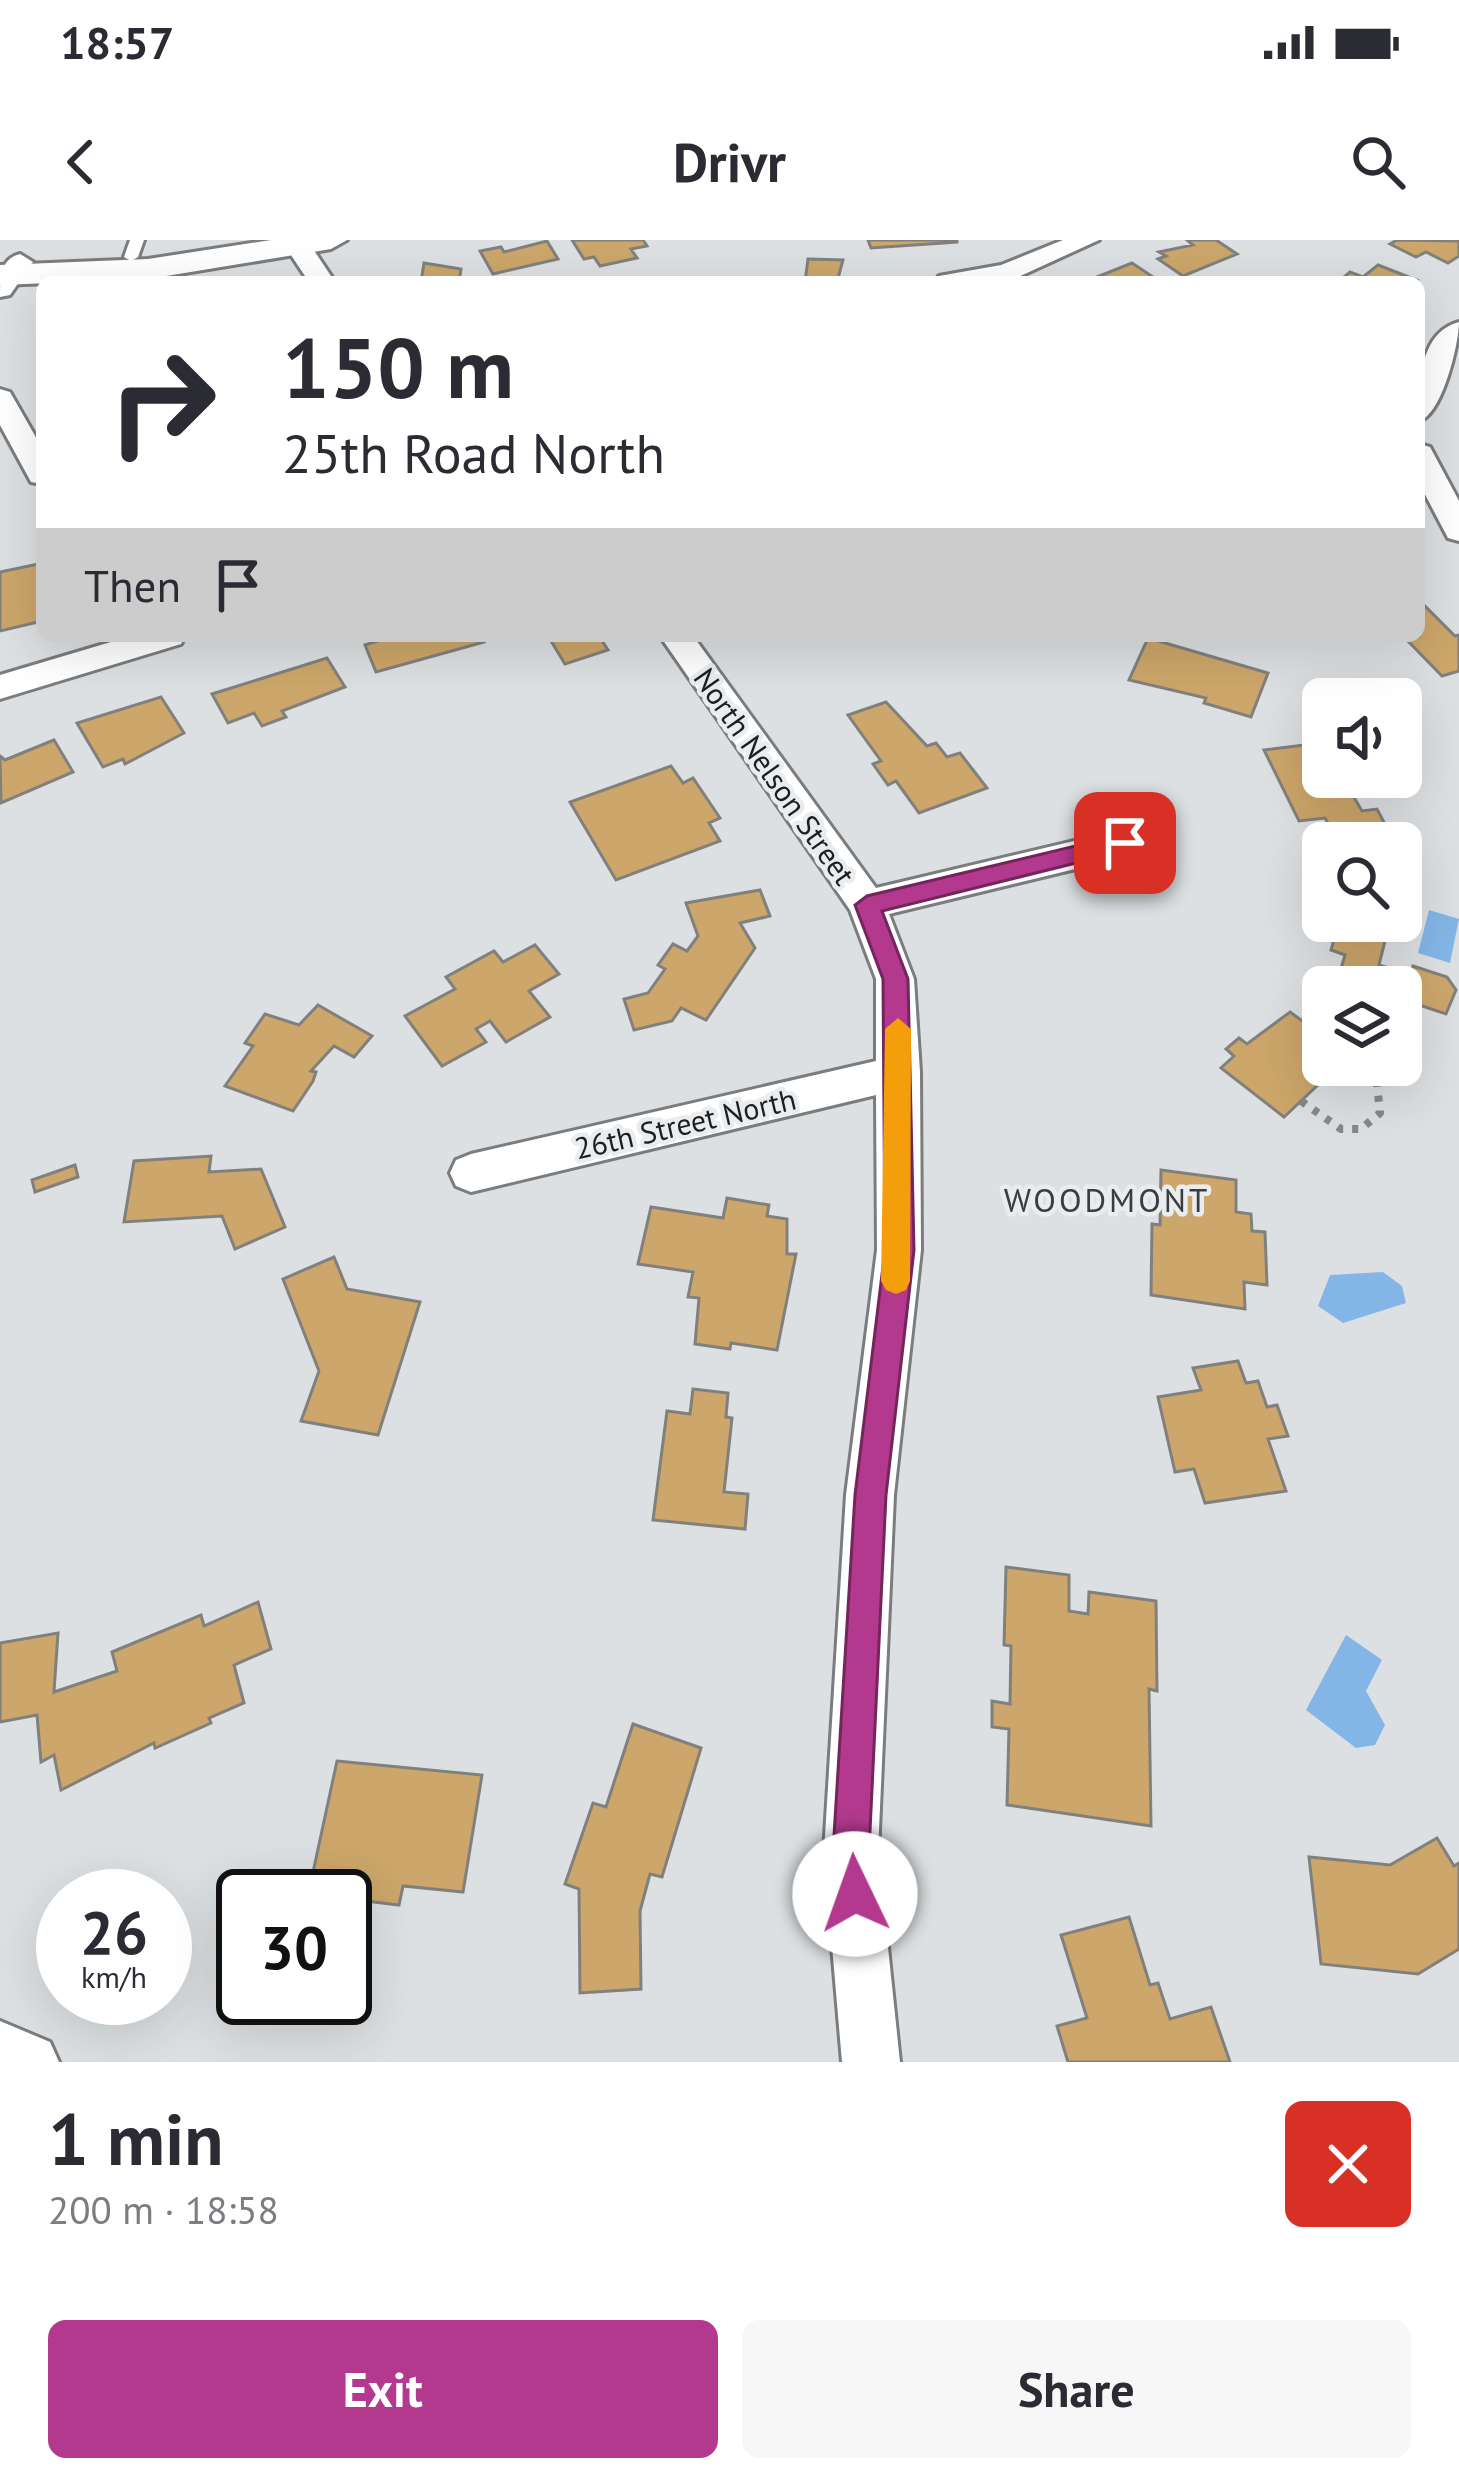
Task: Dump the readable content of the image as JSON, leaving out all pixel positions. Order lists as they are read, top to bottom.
{
  "streets": {
    "street": ["North Nelson Street", "26th Street North"]
  },
  "crossings": [
    ["North Nelson Street", "26th Street North"]
  ],
  "districts": ["WOODMONT"],
  "page": {
    "status": "18:57",
    "header": "Drivr",
    "turn": ["150 m", "25th Road North"],
    "then": "Then",
    "speed": "26 km/h",
    "limit": "30",
    "heading": ["1 min", "200 m · 18:58"],
    "buttons": ["Exit", "Share"]
  }
}
